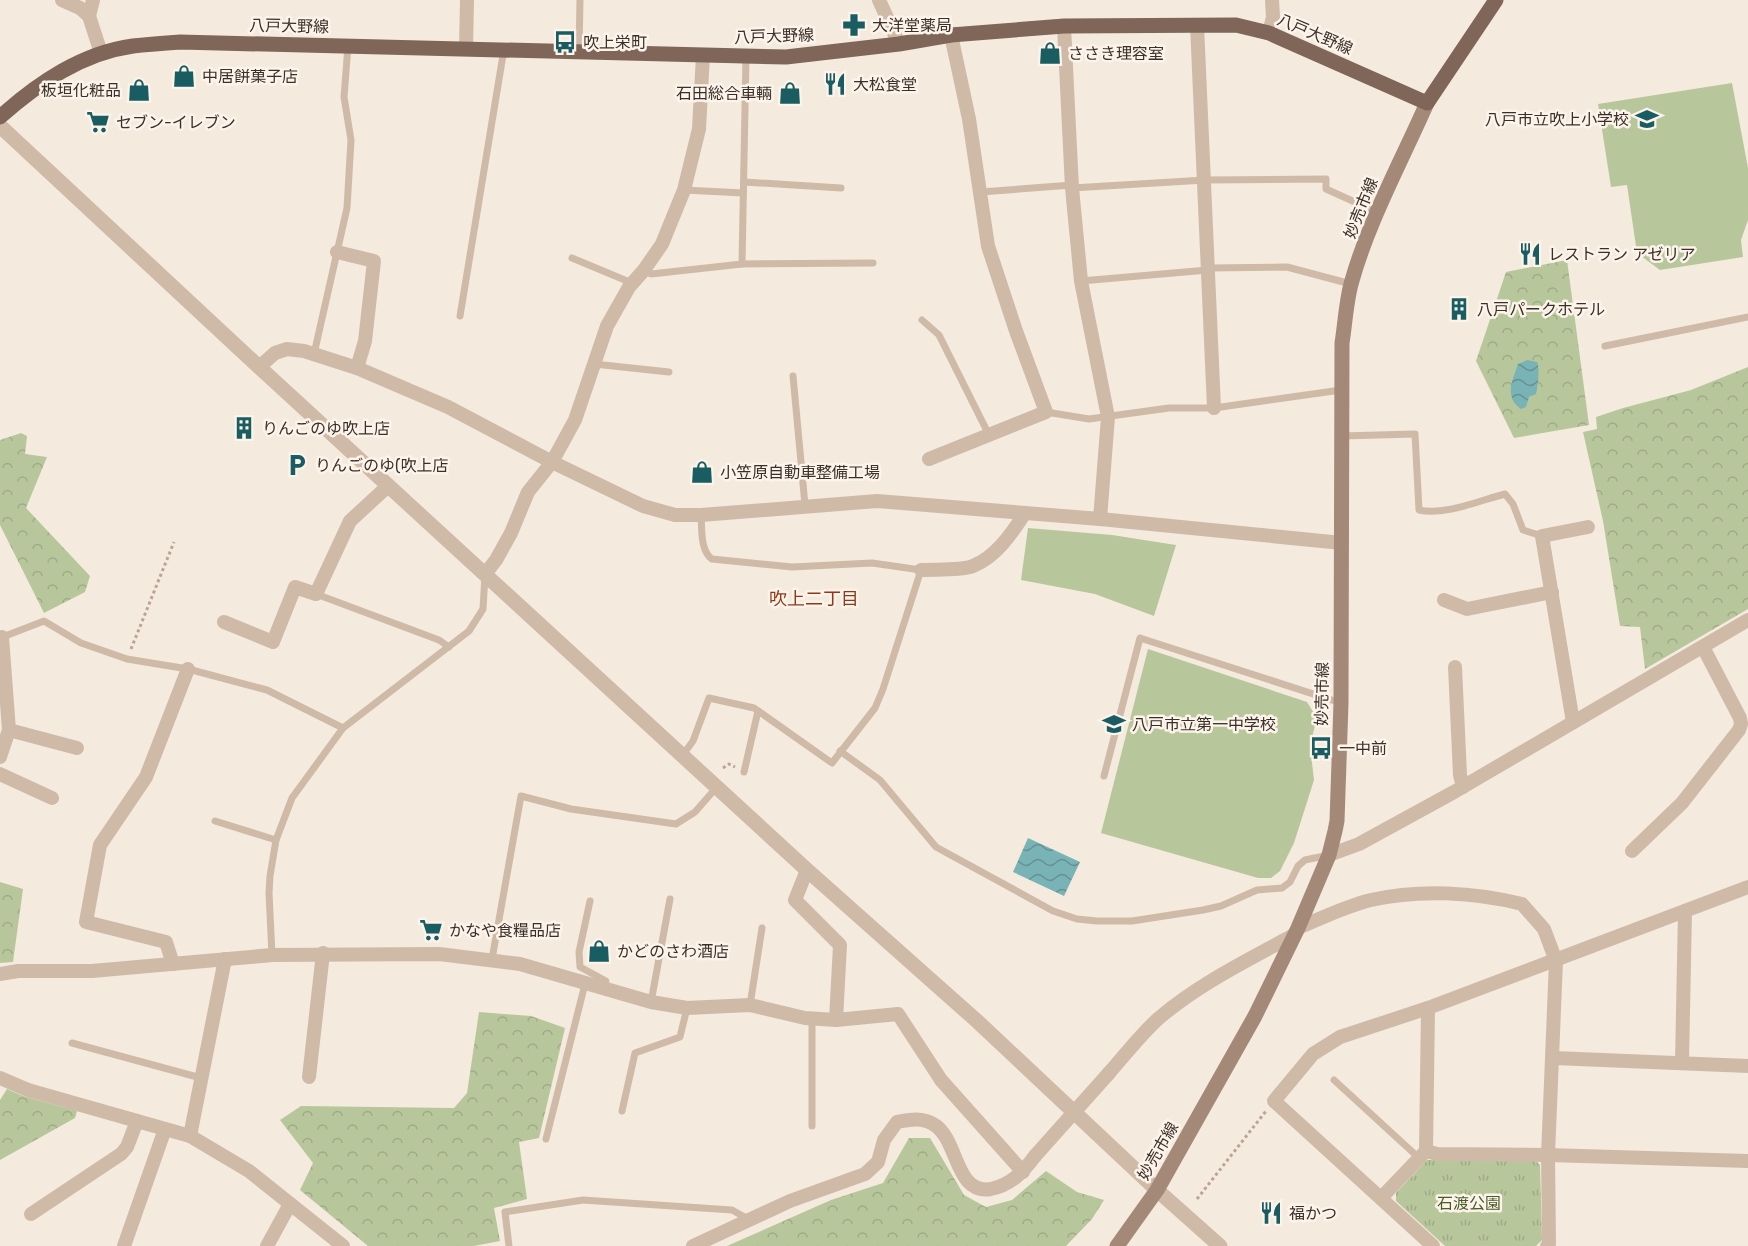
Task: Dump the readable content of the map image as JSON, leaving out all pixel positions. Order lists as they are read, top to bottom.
{
  "streets": {
    "main road": ["八戸大野線", "妙売市線"]
  },
  "crossings": [
    ["八戸大野線", "妙売市線"]
  ],
  "districts": ["吹上二丁目"],
  "parks": ["石渡公園"],
  "places": {
    "pharmacy": ["大洋堂薬局"],
    "bus stop": ["吹上栄町", "一中前"],
    "shop": [
      "ささき理容室",
      "中居餅菓子店",
      "板垣化粧品",
      "石田総合車輛",
      "小笠原自動車整備工場",
      "かどのさわ酒店"
    ],
    "restaurant": ["大松食堂", "レストラン アゼリア", "福かつ"],
    "school or university": ["八戸市立吹上小学校", "八戸市立第一中学校"],
    "supermarket": ["セブン-イレブン", "かなや食糧品店"],
    "building": ["八戸パークホテル", "りんごのゆ吹上店"],
    "parking": ["りんごのゆ(吹上店"]
  }
}
